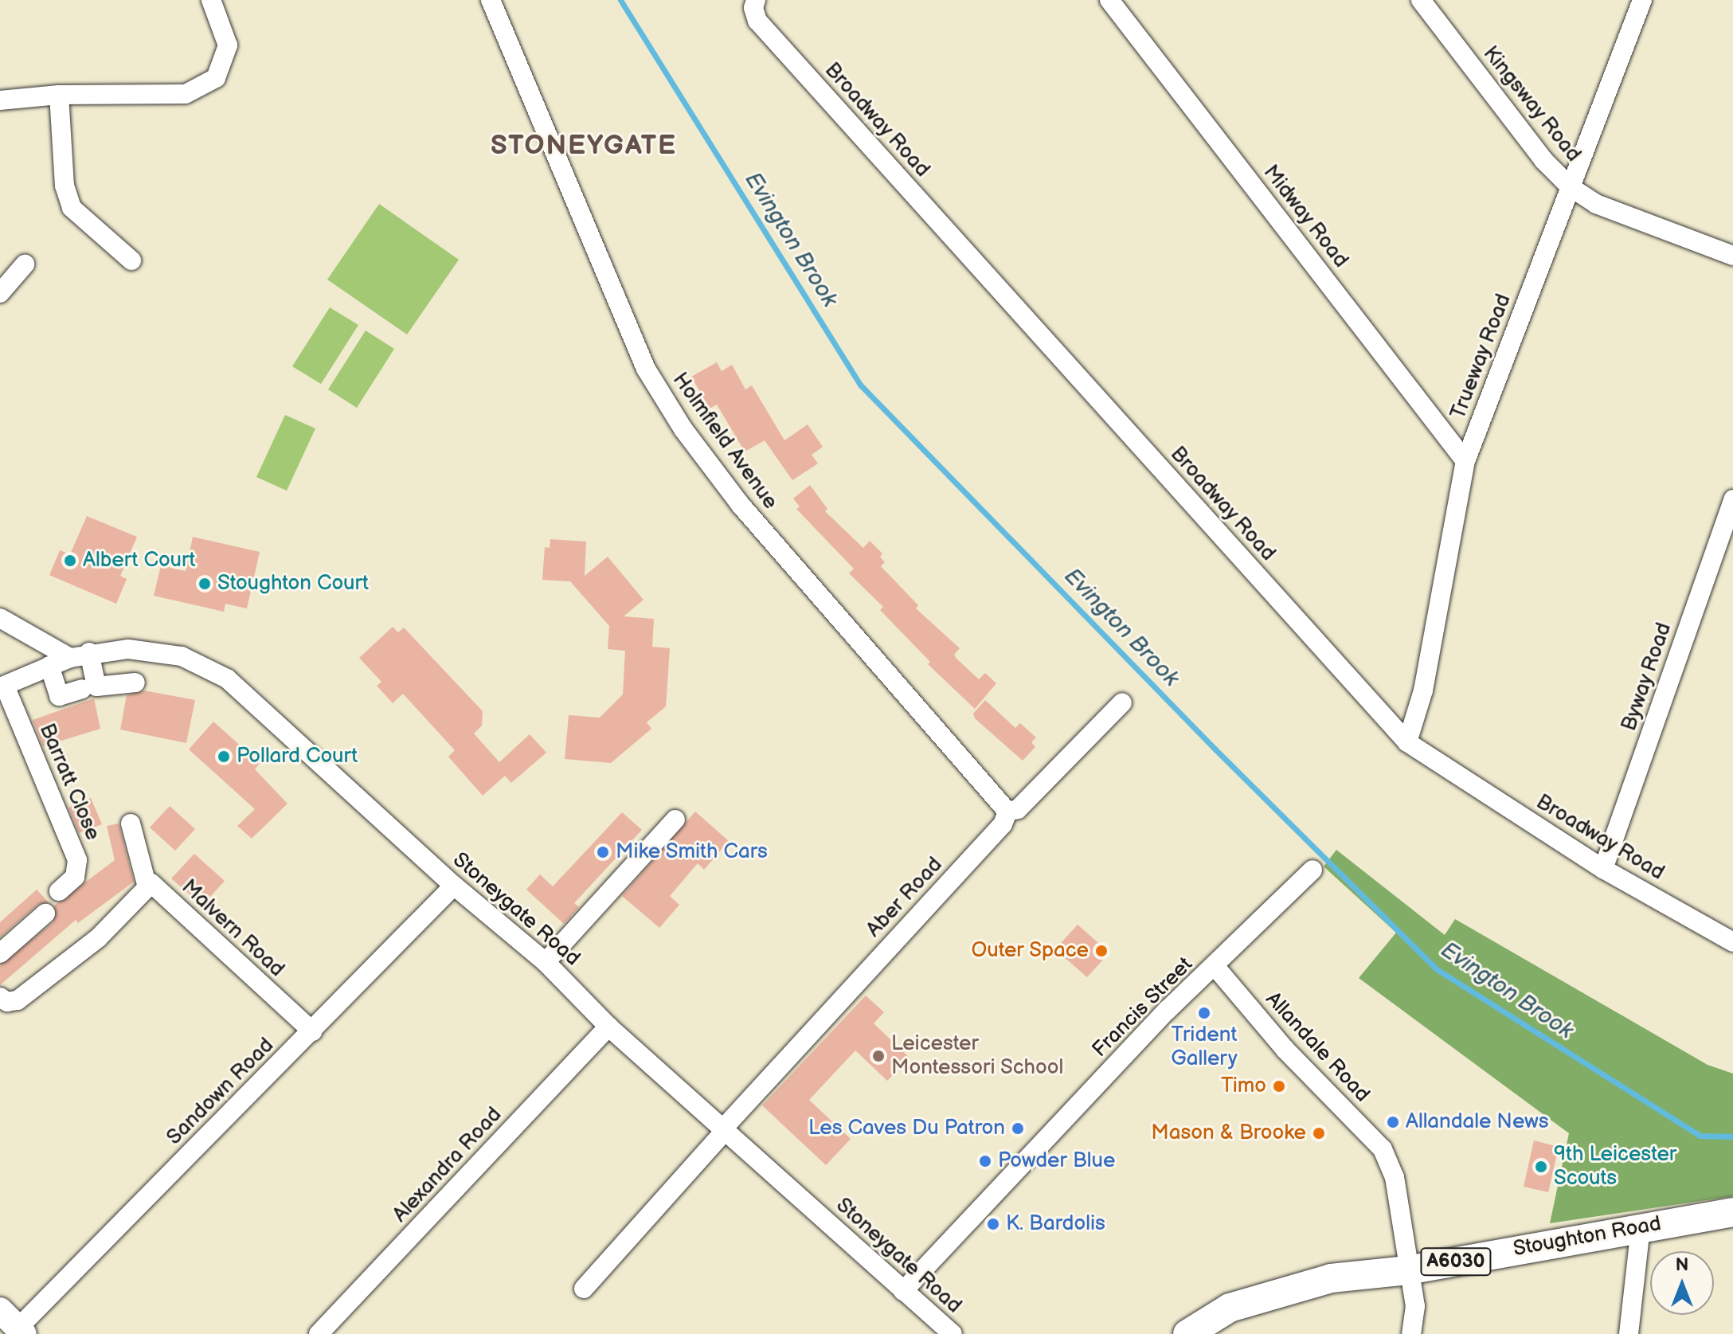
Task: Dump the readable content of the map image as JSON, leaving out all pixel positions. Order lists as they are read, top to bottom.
{
  "streets": {
    "highway": ["Stoughton Road", "A6030"],
    "street": [
      "Kingsway Road",
      "Broadway Road",
      "Midway Road",
      "Trueway Road",
      "Holmfield Avenue",
      "Byway Road",
      "Barratt Close",
      "Aber Road",
      "Stoneygate Road",
      "Malvern Road",
      "Francis Street",
      "Allandale Road",
      "Sandown Road",
      "Alexandra Road"
    ]
  },
  "crossings": [
    ["Kingsway Road", "Trueway Road"],
    ["Broadway Road", "Trueway Road"],
    ["Broadway Road", "Byway Road"],
    ["Midway Road", "Trueway Road"],
    ["Holmfield Avenue", "Aber Road"],
    ["Barratt Close", "Stoneygate Road"],
    ["Aber Road", "Stoneygate Road"],
    ["Stoneygate Road", "Francis Street"],
    ["Stoneygate Road", "Sandown Road"],
    ["Stoneygate Road", "Alexandra Road"],
    ["Malvern Road", "Sandown Road"],
    ["Francis Street", "Allandale Road"],
    ["Allandale Road", "Stoughton Road"]
  ],
  "districts": ["STONEYGATE"],
  "water": ["Evington Brook"],
  "places": [
    "Albert Court",
    "Stoughton Court",
    "Pollard Court",
    "Mike Smith Cars",
    "Outer Space",
    "Trident Gallery",
    "Leicester Montessori School",
    "Timo",
    "Allandale News",
    "Les Caves Du Patron",
    "Mason & Brooke",
    "Powder Blue",
    "9th Leicester Scouts",
    "K. Bardolis"
  ],
  "north": "top"
}
